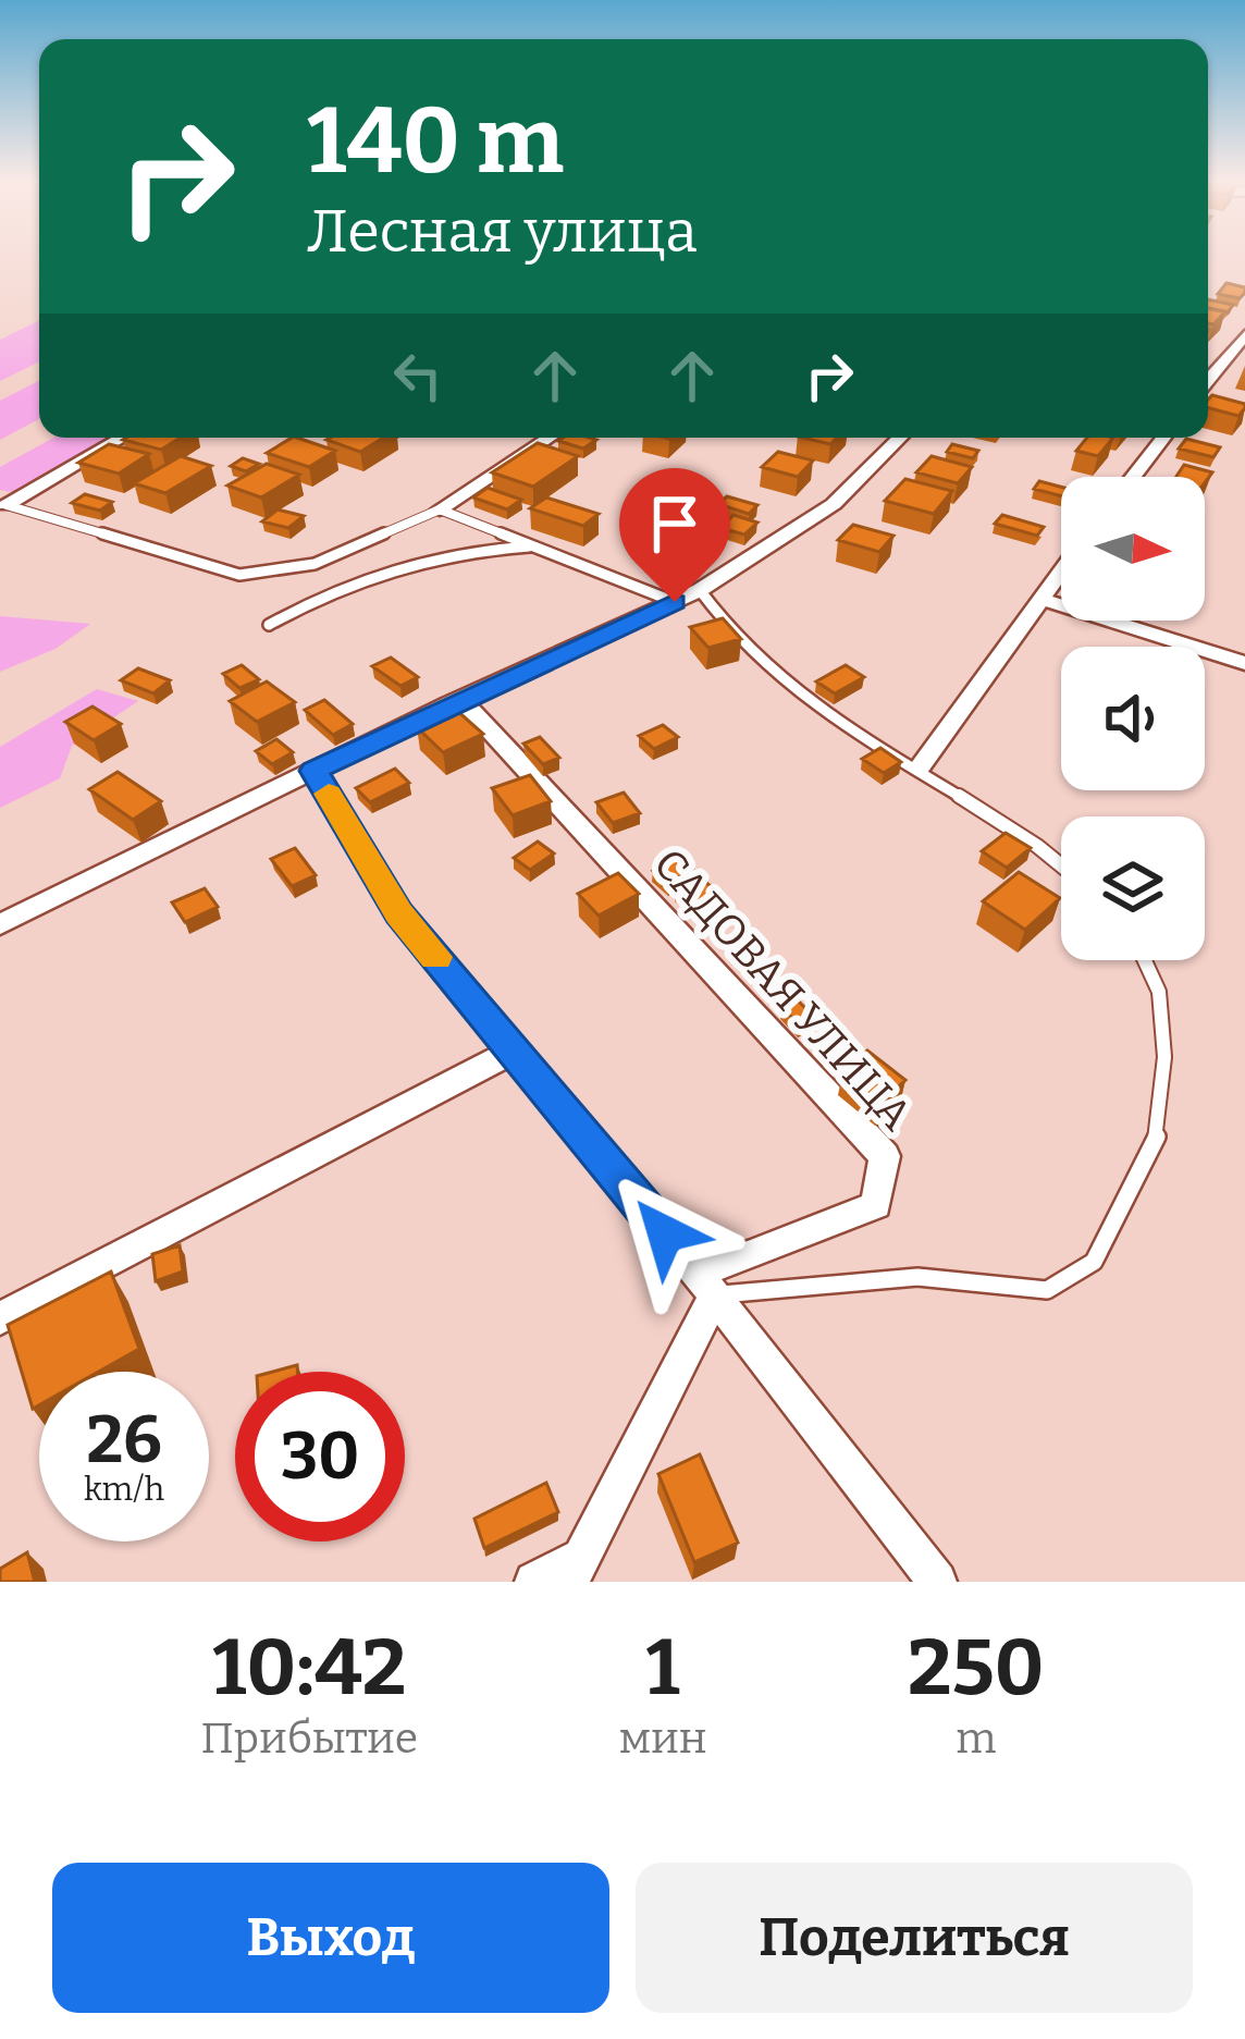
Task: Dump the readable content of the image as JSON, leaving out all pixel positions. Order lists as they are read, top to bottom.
{
  "streets": {
    "street": ["САДОВАЯ УЛИЦА"]
  },
  "north": "right",
  "page": {
    "turn": ["140 m", "Лесная улица"],
    "speed": "26 km/h",
    "limit": "30",
    "eta": [
      "10:42",
      "Прибытие",
      "1",
      "мин",
      "250",
      "m"
    ],
    "buttons": ["Выход", "Поделиться"]
  }
}
